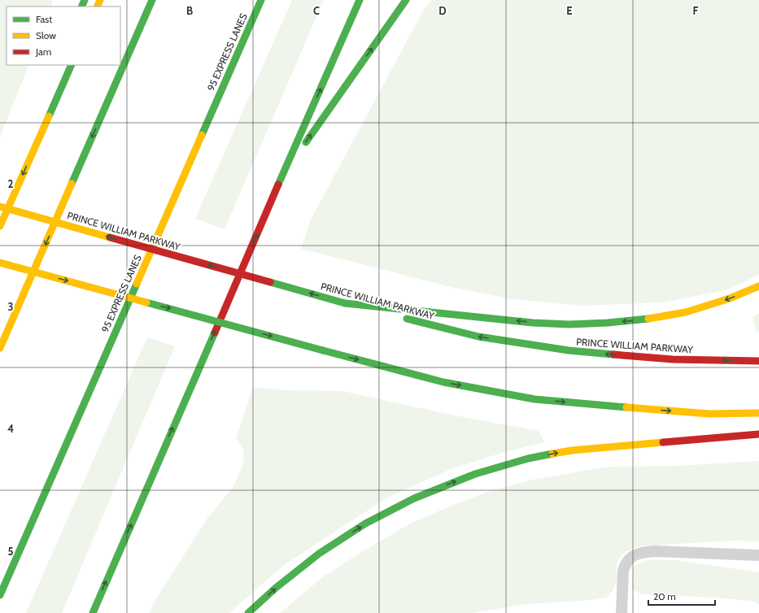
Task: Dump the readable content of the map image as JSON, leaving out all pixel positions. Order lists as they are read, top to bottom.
{
  "streets": {
    "highway": ["95 EXPRESS LANES", "PRINCE WILLIAM PARKWAY"]
  },
  "legend": ["Fast", "Slow", "Jam"],
  "scale_bar": "20 m",
  "grid": {
    "columns": [
      "B",
      "C",
      "D",
      "E",
      "F"
    ],
    "rows": [
      "2",
      "3",
      "4",
      "5"
    ]
  }
}
